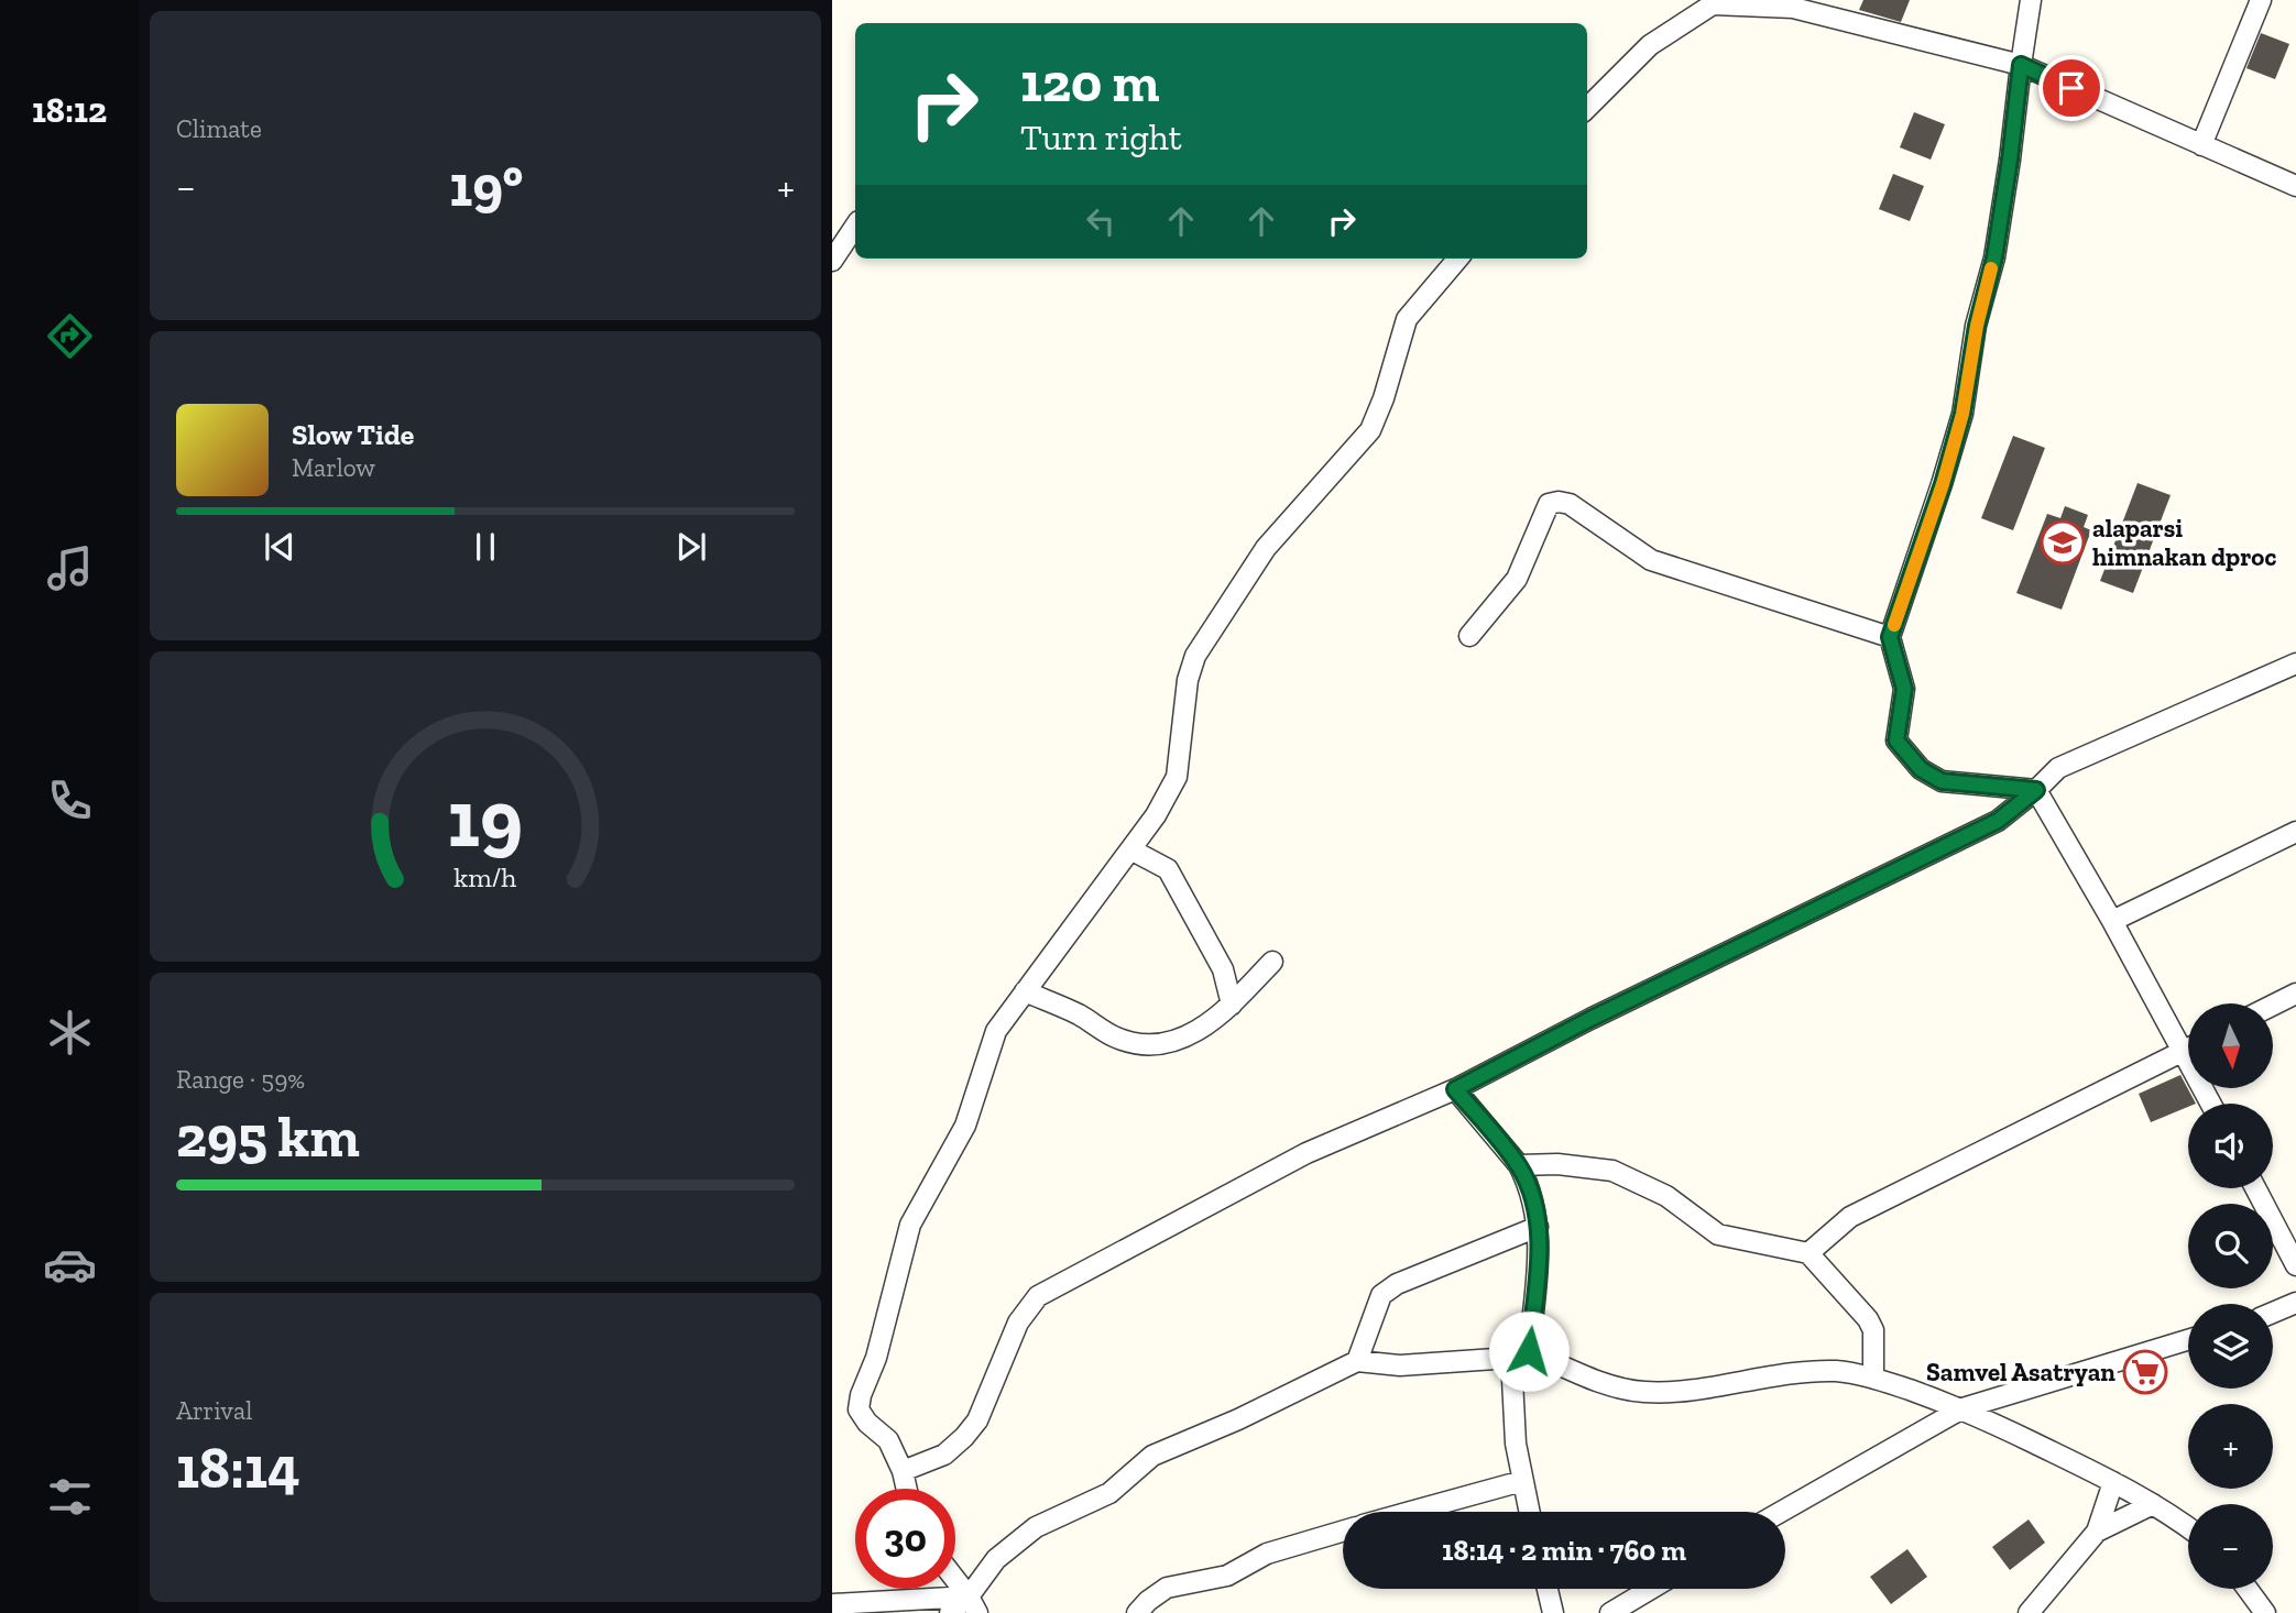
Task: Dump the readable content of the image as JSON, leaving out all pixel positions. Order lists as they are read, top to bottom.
{
  "places": {
    "school or university": ["alaparsi himnakan dproc"],
    "supermarket": ["Samvel Asatryan"]
  },
  "north": "bottom",
  "page": {
    "tabs": "18:12",
    "tile": [
      "Climate",
      ["Range · 59%", "295 km"],
      ["Arrival", "18:14"]
    ],
    "turn": ["120 m", "Turn right"],
    "heat": ["−", "19°", "+"],
    "song": ["Slow Tide", "Marlow"],
    "map_buttons": ["+", "−"],
    "limit": "30",
    "trip": "18:14 · 2 min · 760 m",
    "gauge": ["19", "km/h"]
  }
}
